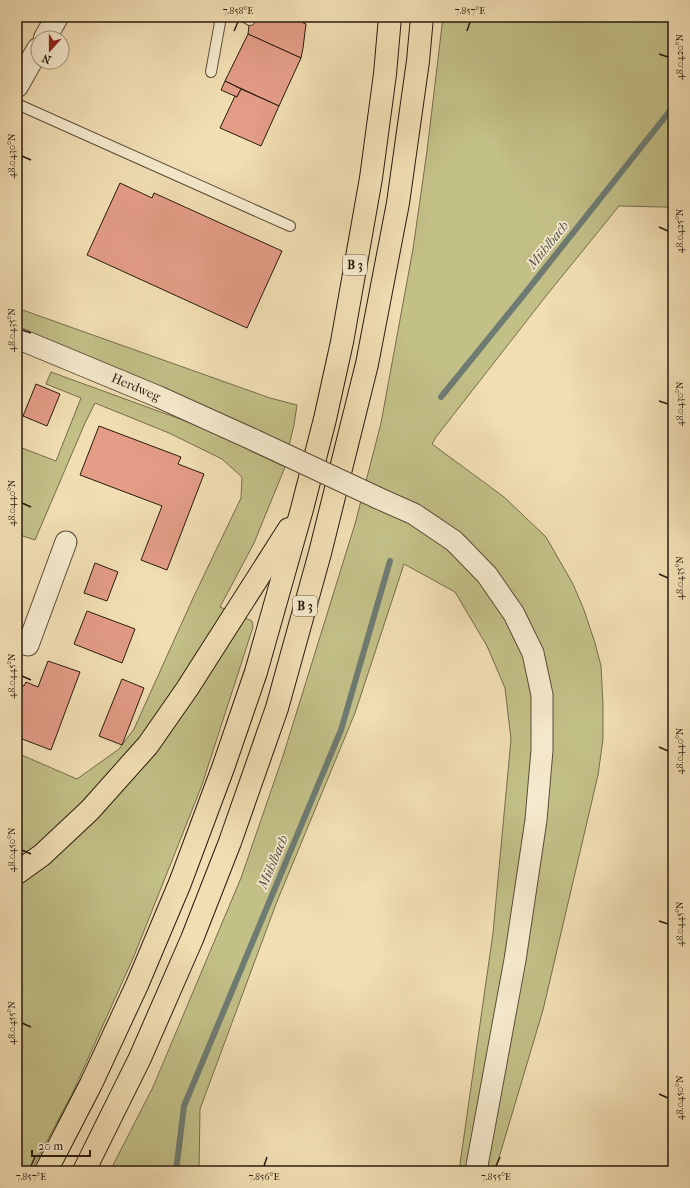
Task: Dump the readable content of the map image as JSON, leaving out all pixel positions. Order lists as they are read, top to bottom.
{
  "streets": {
    "highway": ["B 3"],
    "street": ["Herdweg"]
  },
  "water": ["Mühlbach"],
  "scale_bar": "20 m",
  "north": "bottom",
  "coordinates": [
    "7.858°E",
    "7.857°E",
    "48.0420°N",
    "48.0430°N",
    "48.0425°N",
    "48.0435°N",
    "48.0440°N",
    "48.0445°N",
    "48.0450°N",
    "48.0455°N",
    "7.856°E",
    "7.855°E"
  ]
}
